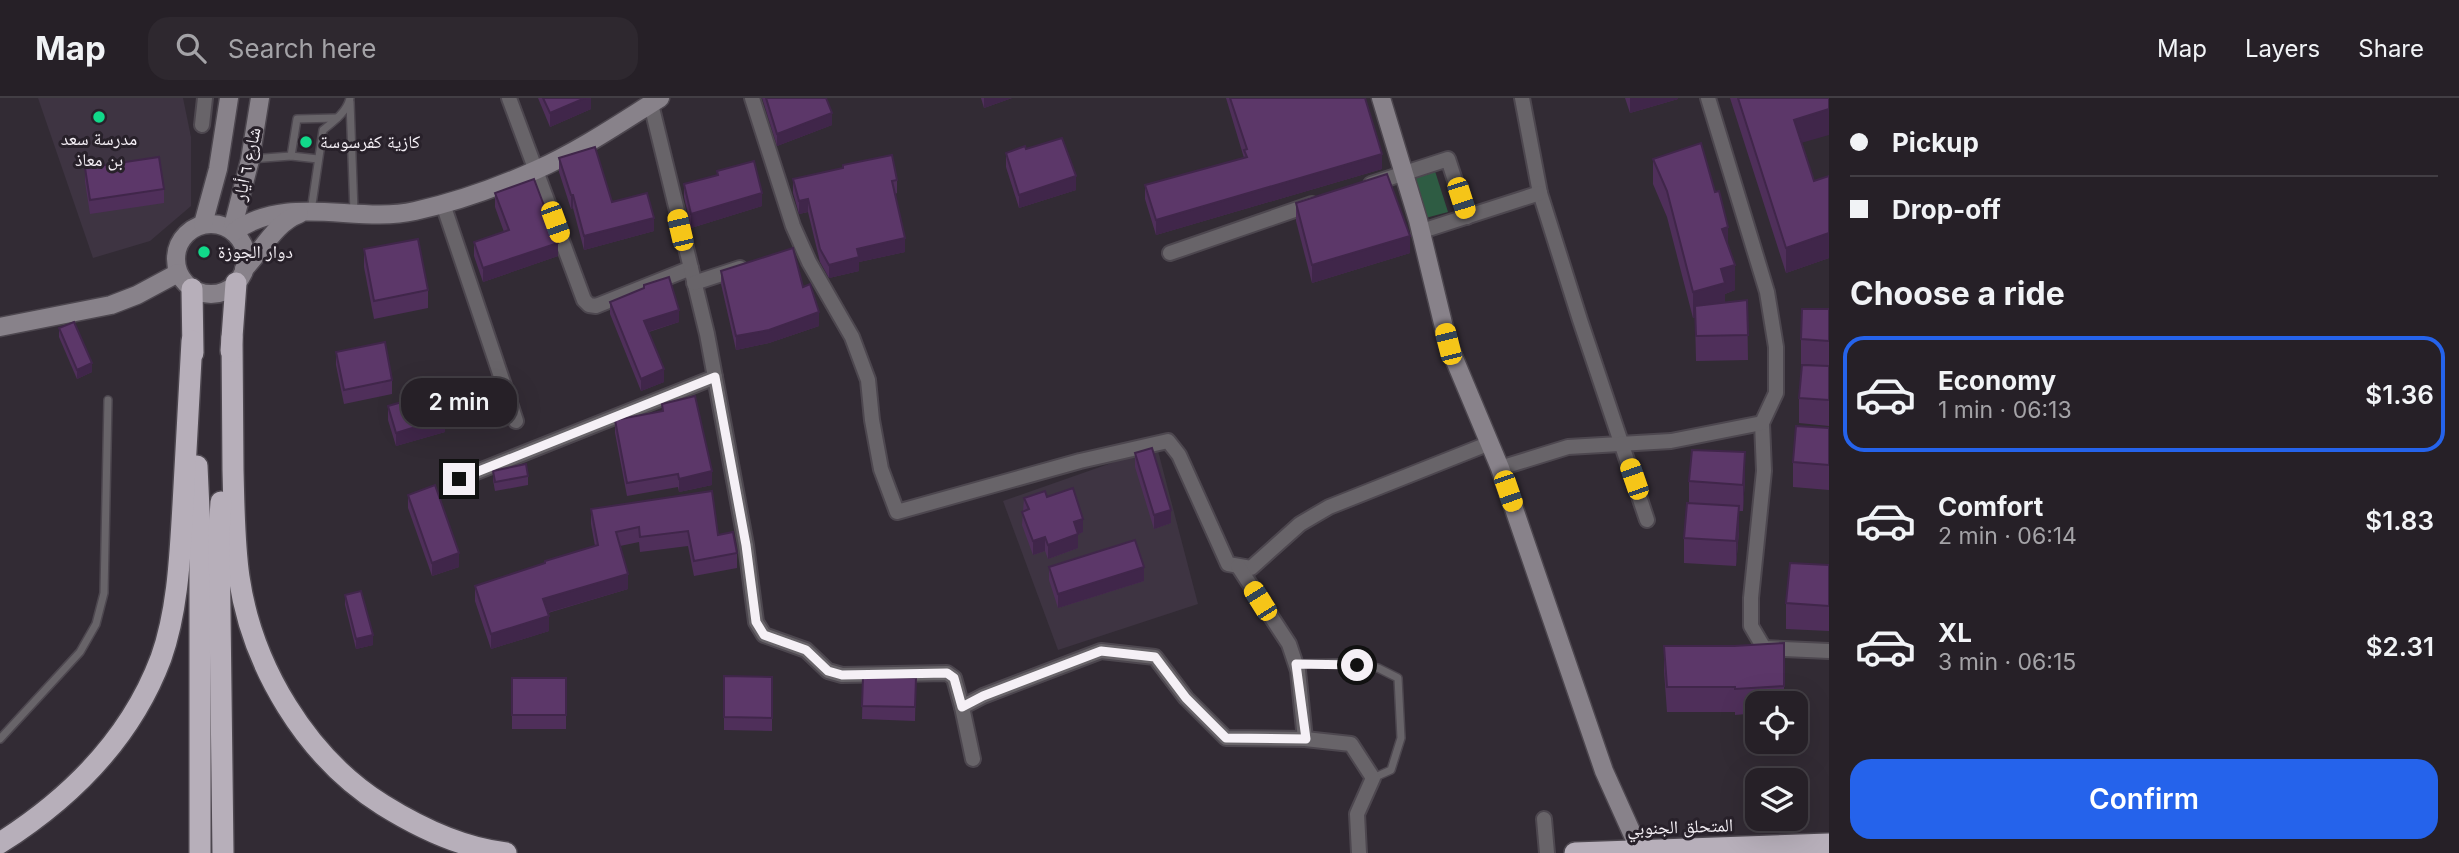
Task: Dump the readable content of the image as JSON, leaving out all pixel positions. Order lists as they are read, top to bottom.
{
  "streets": {
    "highway": ["المتحلق الجنوبي"],
    "street": ["شارع ٦ أيار"]
  },
  "places": ["مدرسة سعد بن معاذ", "كازية كفرسوسة", "دوار الجوزة"],
  "page": {
    "header": "Map",
    "search": "Search here",
    "nav": ["Map", "Layers", "Share"],
    "banner": ["Pickup", "Drop-off"],
    "heading": "Choose a ride",
    "list": [
      {
        "name": "Economy",
        "note": "1 min · 06:13",
        "value": "$1.36"
      },
      {
        "name": "Comfort",
        "note": "2 min · 06:14",
        "value": "$1.83"
      },
      {
        "name": "XL",
        "note": "3 min · 06:15",
        "value": "$2.31"
      }
    ],
    "bubble": "2 min",
    "buttons": "Confirm"
  }
}
